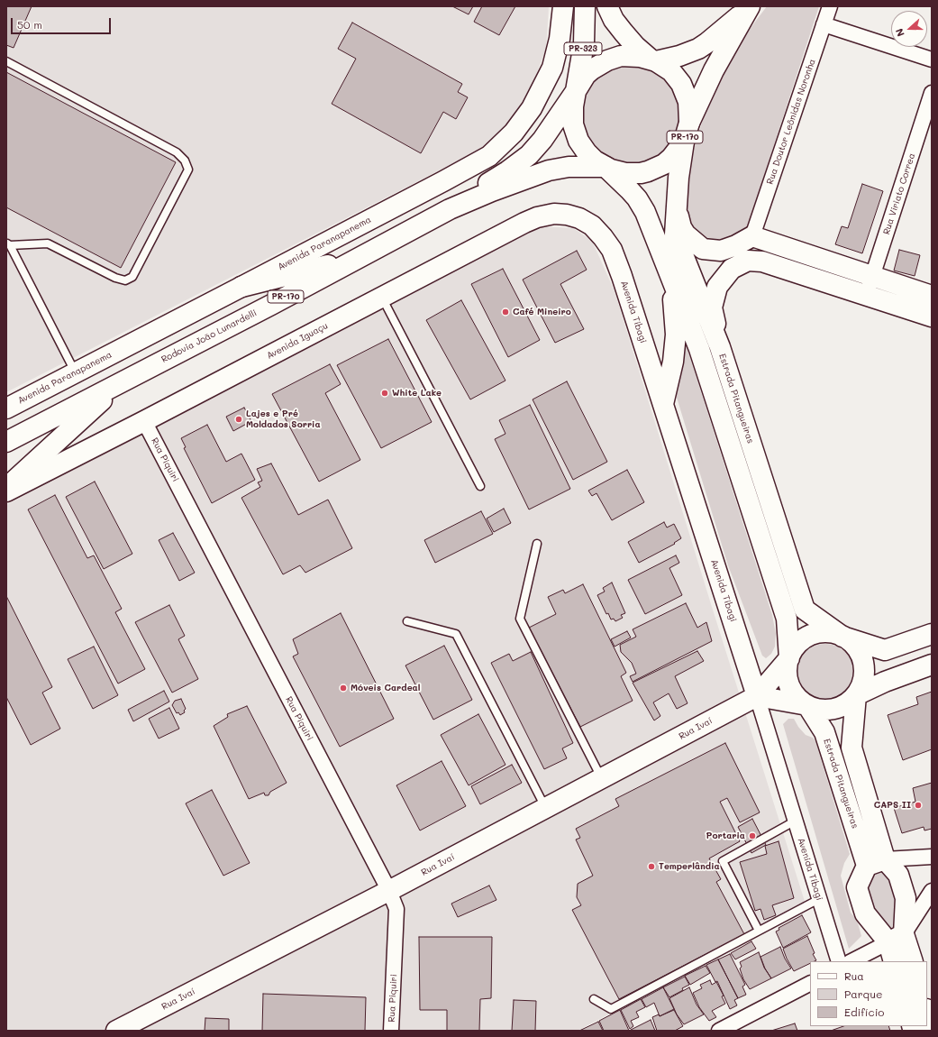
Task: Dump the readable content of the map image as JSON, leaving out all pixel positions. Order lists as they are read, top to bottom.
{
  "streets": {
    "main road": [
      "PR-323",
      "PR-170",
      "Avenida Paranapanema",
      "Avenida Tibagi",
      "Rodovia João Lunardelli",
      "Avenida Iguaçu",
      "Estrada Pitangueiras",
      "Rua Ivaí"
    ],
    "street": ["Rua Doutor Leônidas Noronha", "Rua Viriato Correa", "Rua Piquiri"]
  },
  "crossings": [
    ["PR-323", "PR-170"],
    ["PR-323", "Rodovia João Lunardelli"],
    ["PR-323", "Estrada Pitangueiras"],
    ["PR-170", "Rodovia João Lunardelli"],
    ["PR-170", "Estrada Pitangueiras"],
    ["Avenida Tibagi", "Avenida Iguaçu"],
    ["Avenida Tibagi", "Rua Ivaí"],
    ["Rodovia João Lunardelli", "Estrada Pitangueiras"],
    ["Avenida Iguaçu", "Rua Piquiri"],
    ["Estrada Pitangueiras", "Rua Ivaí"],
    ["Rua Piquiri", "Rua Ivaí"]
  ],
  "places": [
    "Café Mineiro",
    "White Lake",
    "Lajes e Pré Moldados Sorria",
    "Móveis Cardeal",
    "CAPS II",
    "Portaria",
    "Temperlândia"
  ],
  "legend": ["Rua", "Parque", "Edifício"],
  "scale_bar": "50 m",
  "north": "left"
}
